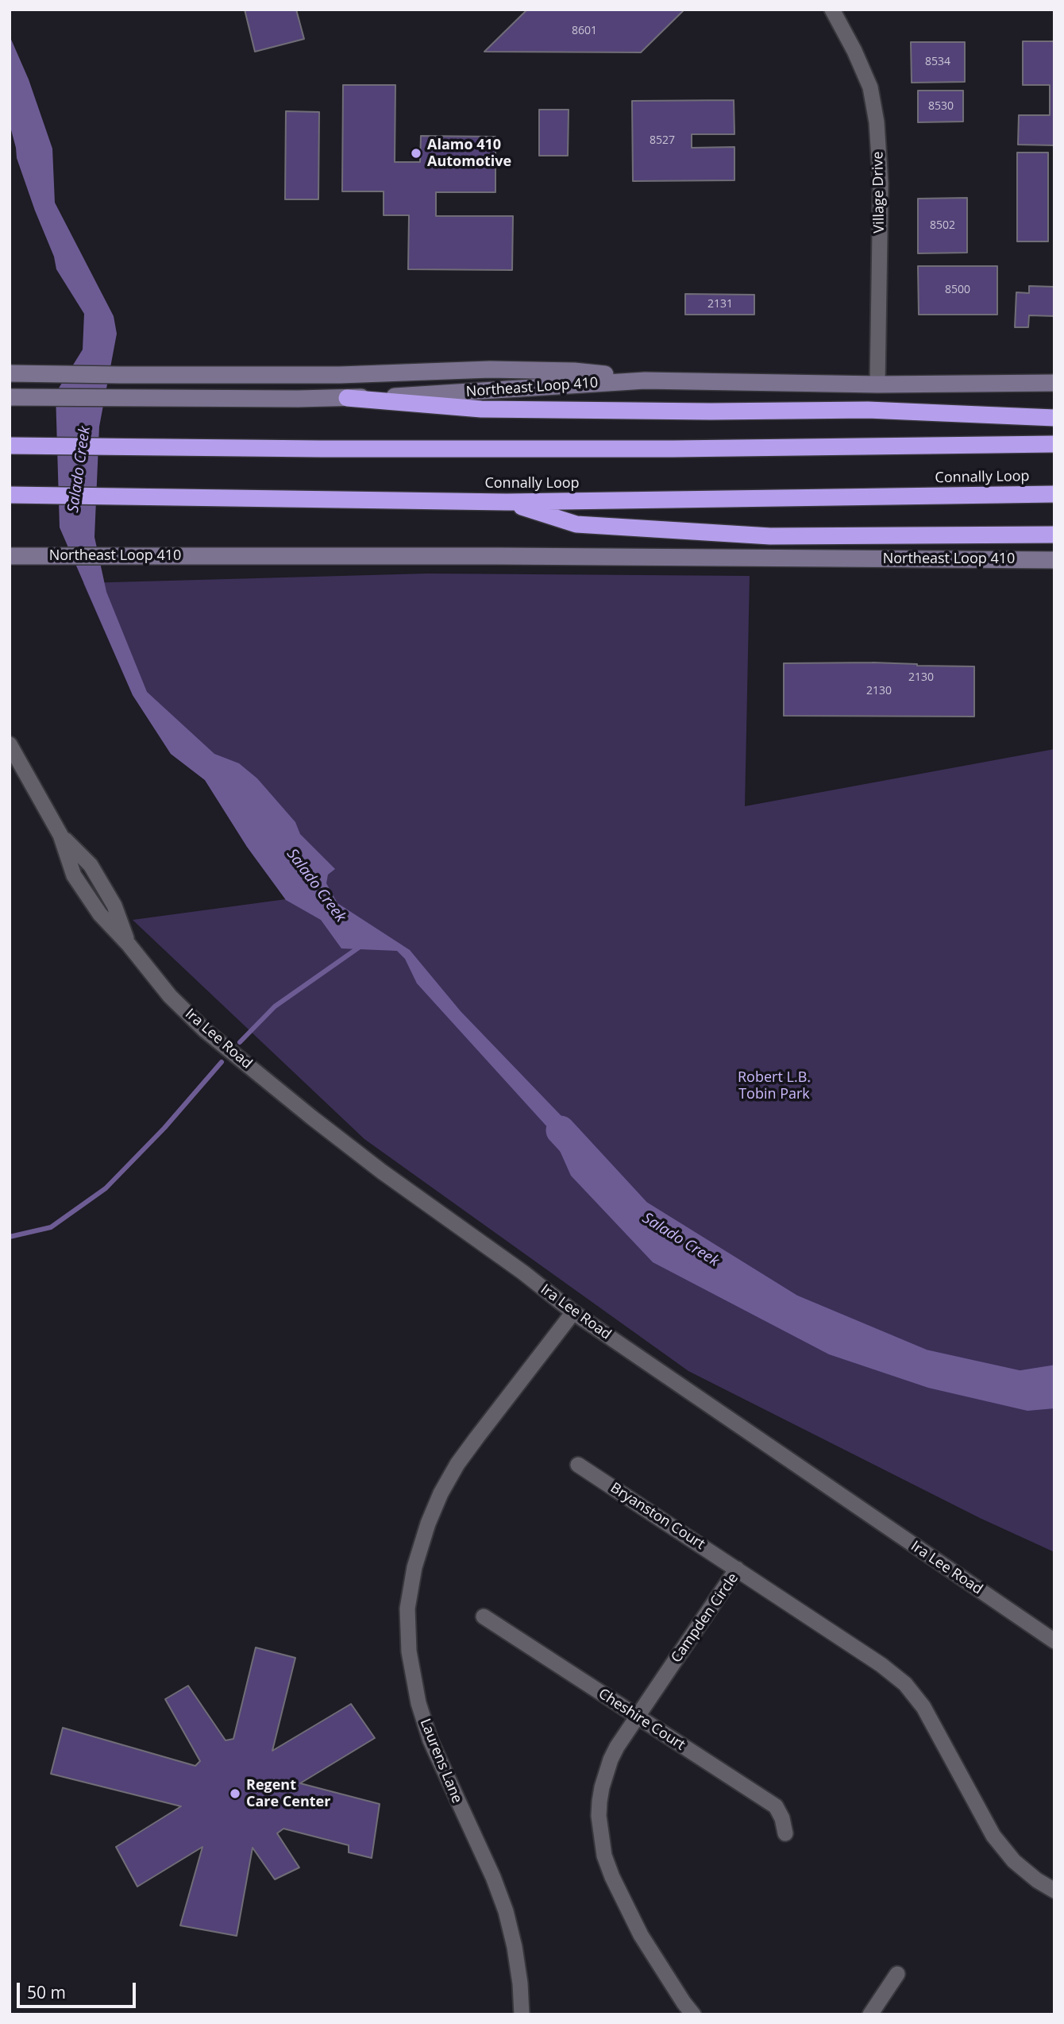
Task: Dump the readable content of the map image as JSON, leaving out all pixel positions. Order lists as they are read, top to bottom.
{
  "streets": {
    "highway": ["Connally Loop"],
    "main road": ["Northeast Loop 410"],
    "street": [
      "Village Drive",
      "Ira Lee Road",
      "Bryanston Court",
      "Campden Circle",
      "Cheshire Court",
      "Laurens Lane"
    ]
  },
  "crossings": [
    ["Village Drive", "Northeast Loop 410"],
    ["Ira Lee Road", "Laurens Lane"],
    ["Bryanston Court", "Campden Circle"],
    ["Campden Circle", "Cheshire Court"]
  ],
  "water": ["Salado Creek"],
  "parks": ["Robert L.B. Tobin Park"],
  "places": ["Alamo 410 Automotive", "Regent Care Center"],
  "house_numbers": [
    "8601",
    "8534",
    "8530",
    "8527",
    "8502",
    "8500",
    "2131",
    "2130",
    "2130"
  ],
  "scale_bar": "50 m"
}
